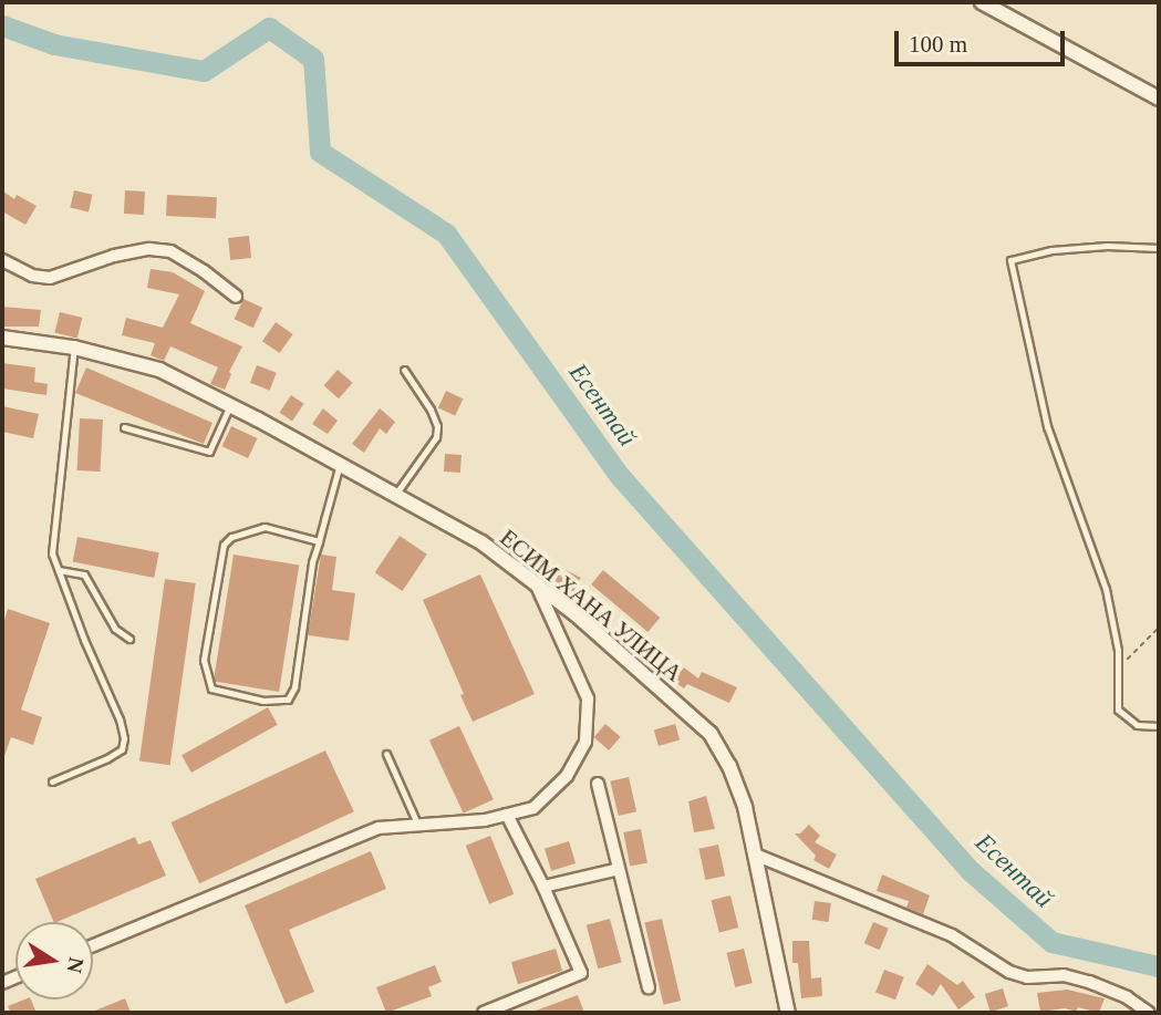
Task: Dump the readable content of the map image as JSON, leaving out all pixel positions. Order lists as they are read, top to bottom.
{
  "streets": {
    "street": ["ЕСИМ ХАНА УЛИЦА"]
  },
  "water": ["Есентай"],
  "scale_bar": "100 m",
  "north": "right"
}
